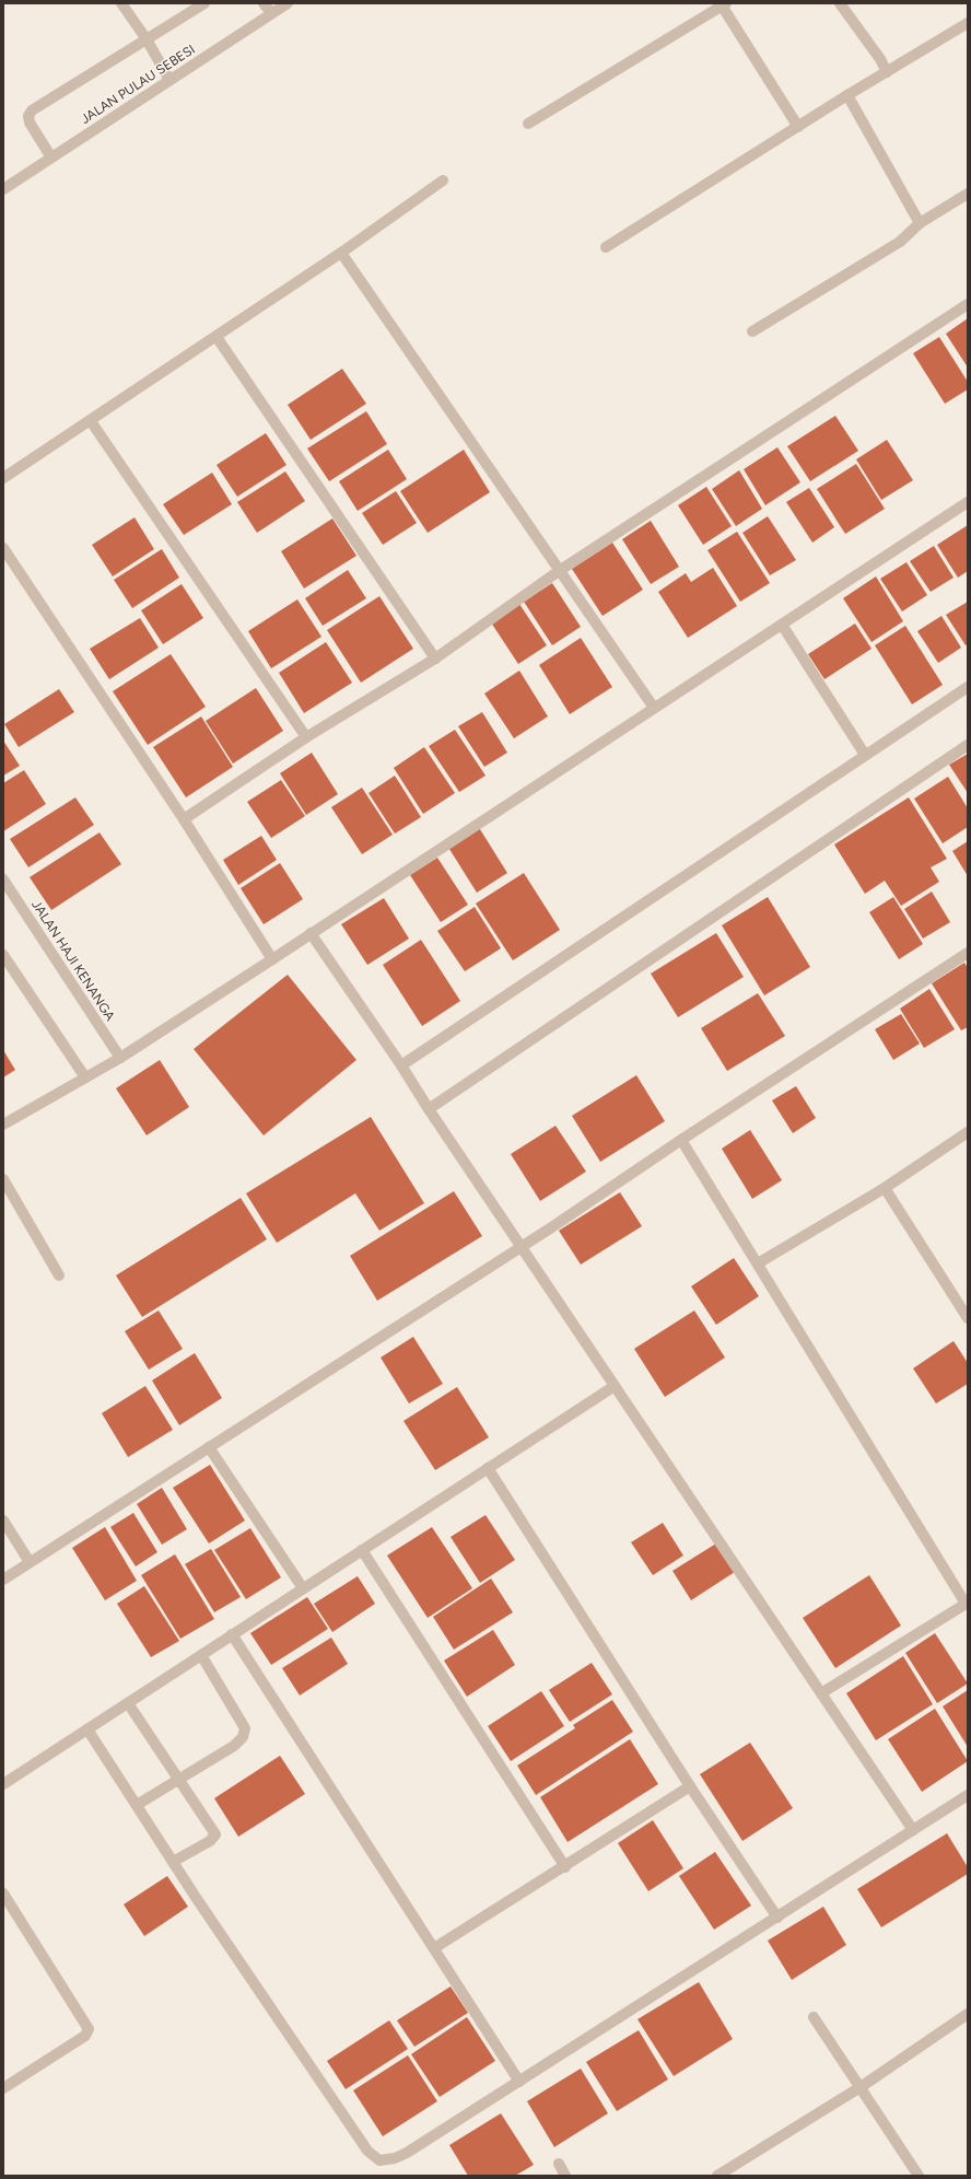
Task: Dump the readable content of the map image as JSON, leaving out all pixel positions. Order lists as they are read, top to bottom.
{
  "streets": {
    "street": ["JALAN PULAU SEBESI", "JALAN HAJI KENANGA"]
  }
}
